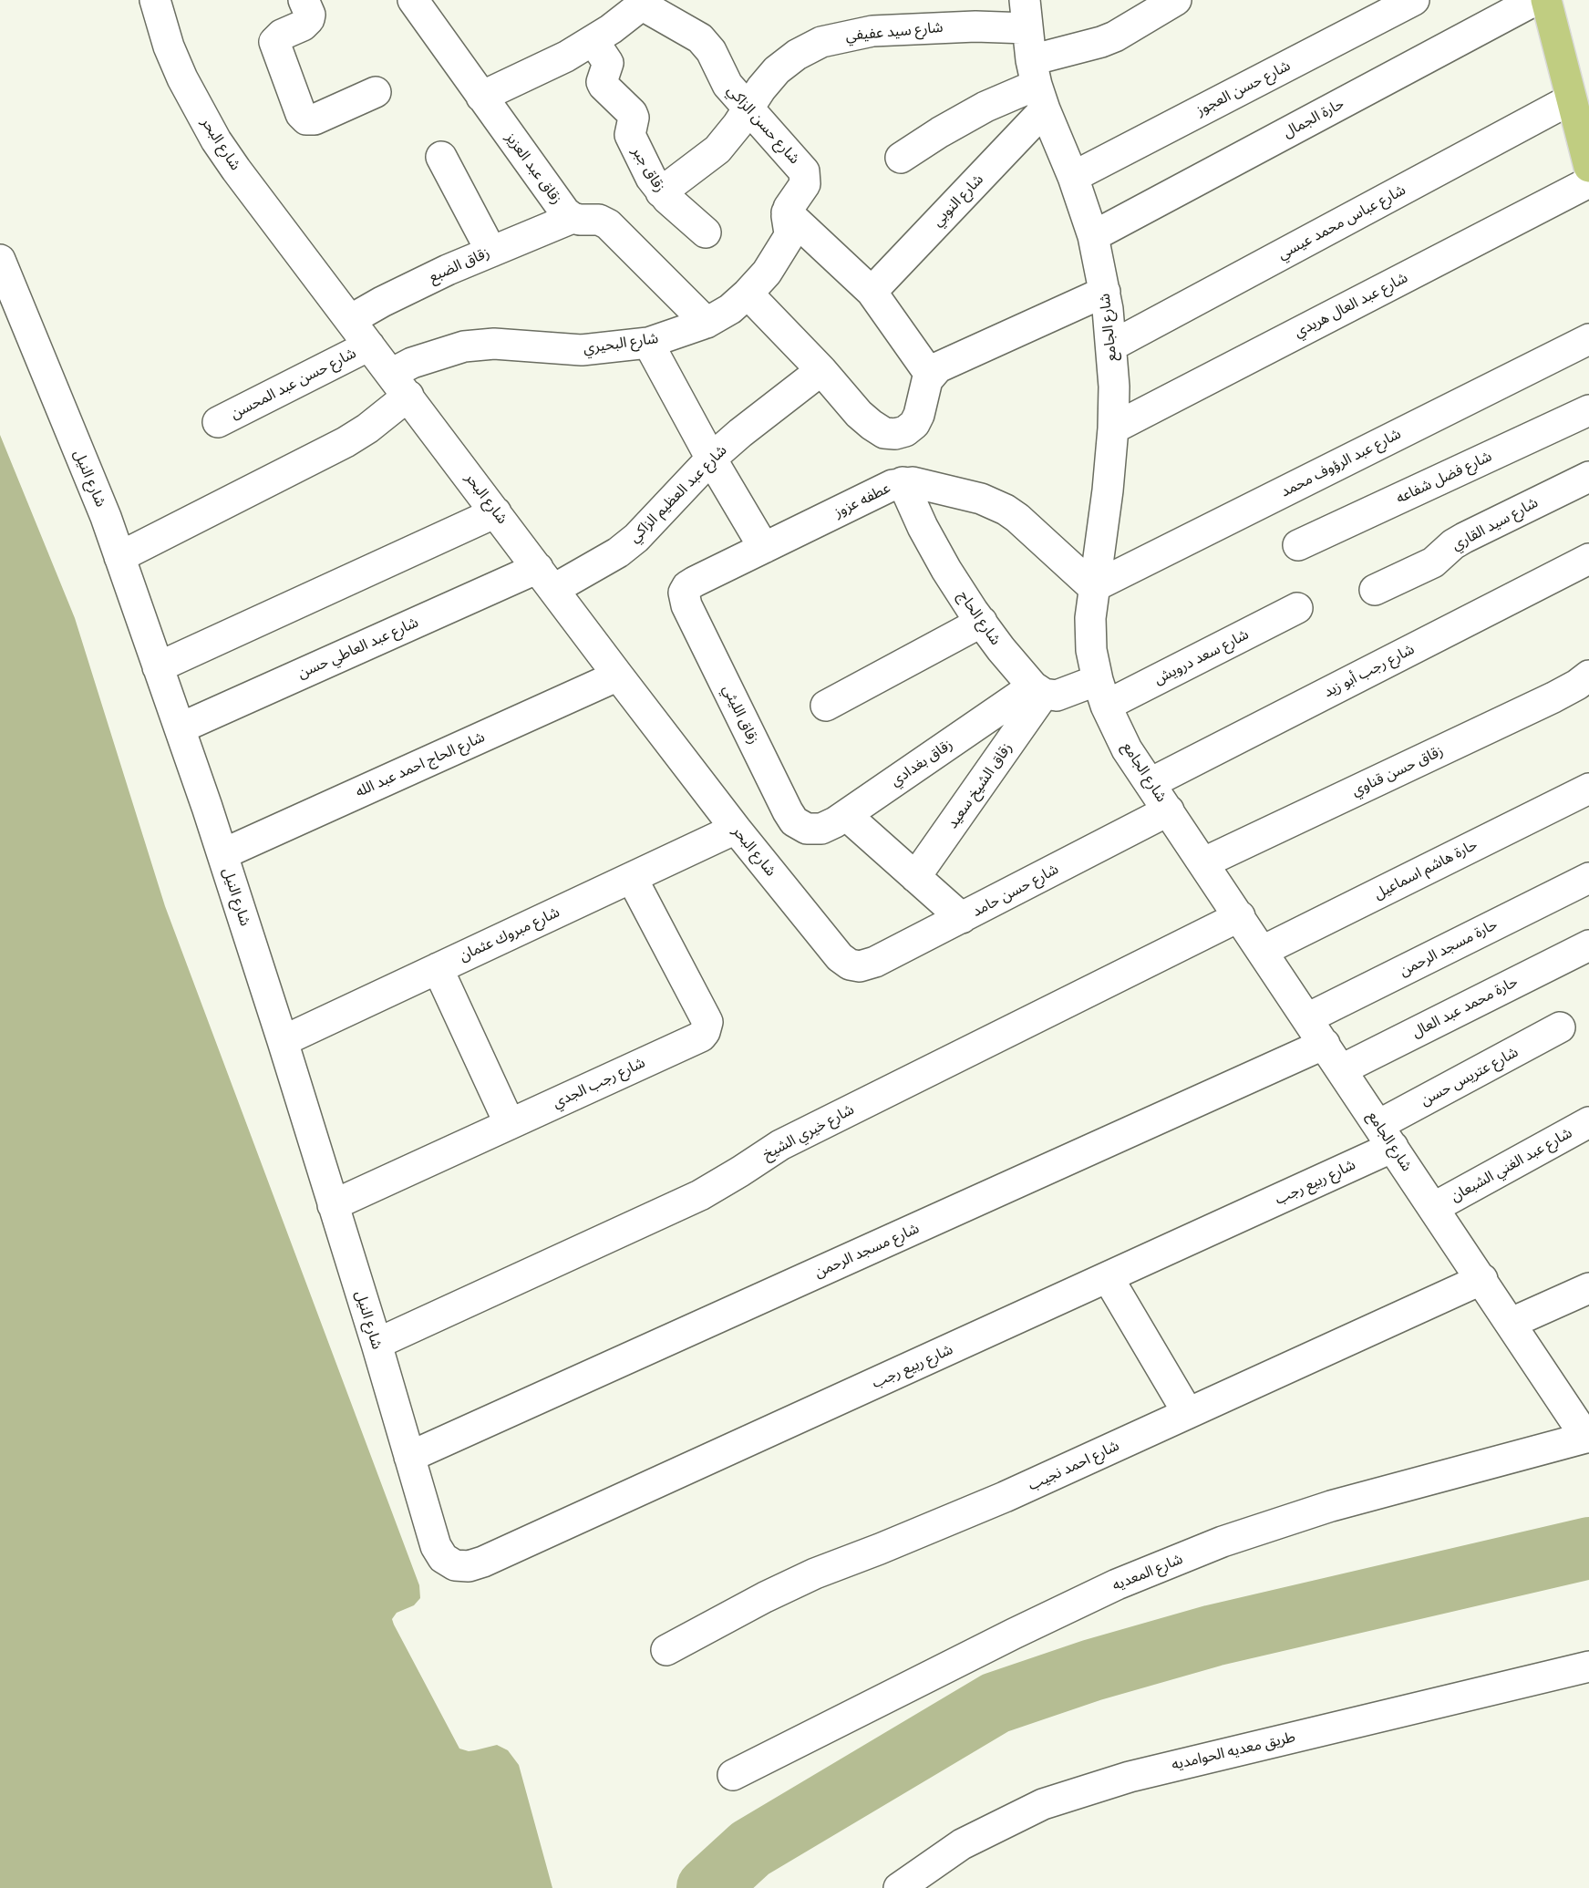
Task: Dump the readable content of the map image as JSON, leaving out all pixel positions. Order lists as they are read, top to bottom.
{
  "streets": {
    "street": [
      "شارع سيد عفيفي",
      "شارع حسن العجوز",
      "حارة الجمال",
      "شارع حسن الزاكي",
      "شارع البحر",
      "زقاق عبد العزيز",
      "زقاق جبر",
      "شارع النوبي",
      "شارع عباس محمد عيسي",
      "زقاق الضبع",
      "شارع عبد العال هريدي",
      "شارع الجامع",
      "شارع البحيري",
      "شارع حسن عبد المحسن",
      "شارع عبد الرؤوف محمد",
      "شارع فضل شفاعه",
      "شارع النيل",
      "شارع عبد العظيم الزاكي",
      "عطفه عزوز",
      "شارع سيد القاري",
      "شارع الحاج",
      "شارع عبد العاطي حسن",
      "شارع سعد درويش",
      "شارع رجب أبو زيد",
      "زقاق الليثي",
      "زقاق بغدادي",
      "شارع الحاج احمد عبد الله",
      "زقاق حسن قناوي",
      "زقاق الشيخ سعيد",
      "حارة هاشم اسماعيل",
      "شارع حسن حامد",
      "شارع مبروك عثمان",
      "حارة مسجد الرحمن",
      "حارة محمد عبد العال",
      "شارع عتريس حسن",
      "شارع رجب الجدي",
      "شارع خيري الشيخ",
      "شارع عبد الغني الشبعان",
      "شارع ربيع رجب",
      "شارع مسجد الرحمن",
      "شارع احمد نجيب",
      "شارع المعديه",
      "طريق معديه الحوامديه"
    ]
  },
  "crossings": [
    ["شارع سيد عفيفي", "شارع حسن الزاكي"],
    ["شارع سيد عفيفي", "زقاق جبر"],
    ["شارع سيد عفيفي", "شارع الجامع"],
    ["شارع حسن العجوز", "شارع الجامع"],
    ["حارة الجمال", "شارع الجامع"],
    ["شارع حسن الزاكي", "شارع البحيري"],
    ["شارع البحر", "زقاق الضبع"],
    ["شارع البحر", "شارع البحيري"],
    ["شارع البحر", "شارع حسن عبد المحسن"],
    ["شارع البحر", "شارع عبد العظيم الزاكي"],
    ["شارع البحر", "شارع عبد العاطي حسن"],
    ["شارع البحر", "شارع الحاج احمد عبد الله"],
    ["شارع البحر", "شارع حسن حامد"],
    ["شارع البحر", "شارع مبروك عثمان"],
    ["زقاق عبد العزيز", "زقاق الضبع"],
    ["زقاق عبد العزيز", "شارع البحيري"],
    ["شارع النوبي", "شارع الجامع"],
    ["شارع عباس محمد عيسي", "شارع الجامع"],
    ["شارع عبد العال هريدي", "شارع الجامع"],
    ["شارع الجامع", "شارع عبد الرؤوف محمد"],
    ["شارع الجامع", "عطفه عزوز"],
    ["شارع الجامع", "شارع سعد درويش"],
    ["شارع الجامع", "شارع رجب أبو زيد"],
    ["شارع الجامع", "زقاق حسن قناوي"],
    ["شارع الجامع", "حارة هاشم اسماعيل"],
    ["شارع الجامع", "شارع حسن حامد"],
    ["شارع الجامع", "حارة مسجد الرحمن"],
    ["شارع الجامع", "حارة محمد عبد العال"],
    ["شارع الجامع", "شارع عتريس حسن"],
    ["شارع الجامع", "شارع خيري الشيخ"],
    ["شارع الجامع", "شارع عبد الغني الشبعان"],
    ["شارع الجامع", "شارع ربيع رجب"],
    ["شارع الجامع", "شارع مسجد الرحمن"],
    ["شارع الجامع", "شارع احمد نجيب"],
    ["شارع الجامع", "شارع المعديه"],
    ["شارع البحيري", "شارع النيل"],
    ["شارع عبد الرؤوف محمد", "عطفه عزوز"],
    ["شارع النيل", "شارع عبد العاطي حسن"],
    ["شارع النيل", "شارع الحاج احمد عبد الله"],
    ["شارع النيل", "شارع مبروك عثمان"],
    ["شارع النيل", "شارع رجب الجدي"],
    ["شارع النيل", "شارع خيري الشيخ"],
    ["شارع النيل", "شارع ربيع رجب"],
    ["شارع النيل", "شارع مسجد الرحمن"],
    ["شارع عبد العظيم الزاكي", "شارع عبد العاطي حسن"],
    ["عطفه عزوز", "شارع الحاج"],
    ["عطفه عزوز", "زقاق الليثي"],
    ["شارع الحاج", "زقاق بغدادي"],
    ["شارع الحاج", "زقاق الشيخ سعيد"],
    ["زقاق الليثي", "زقاق بغدادي"],
    ["زقاق بغدادي", "زقاق الشيخ سعيد"],
    ["شارع مبروك عثمان", "شارع رجب الجدي"],
    ["شارع عتريس حسن", "شارع ربيع رجب"]
  ]
}
